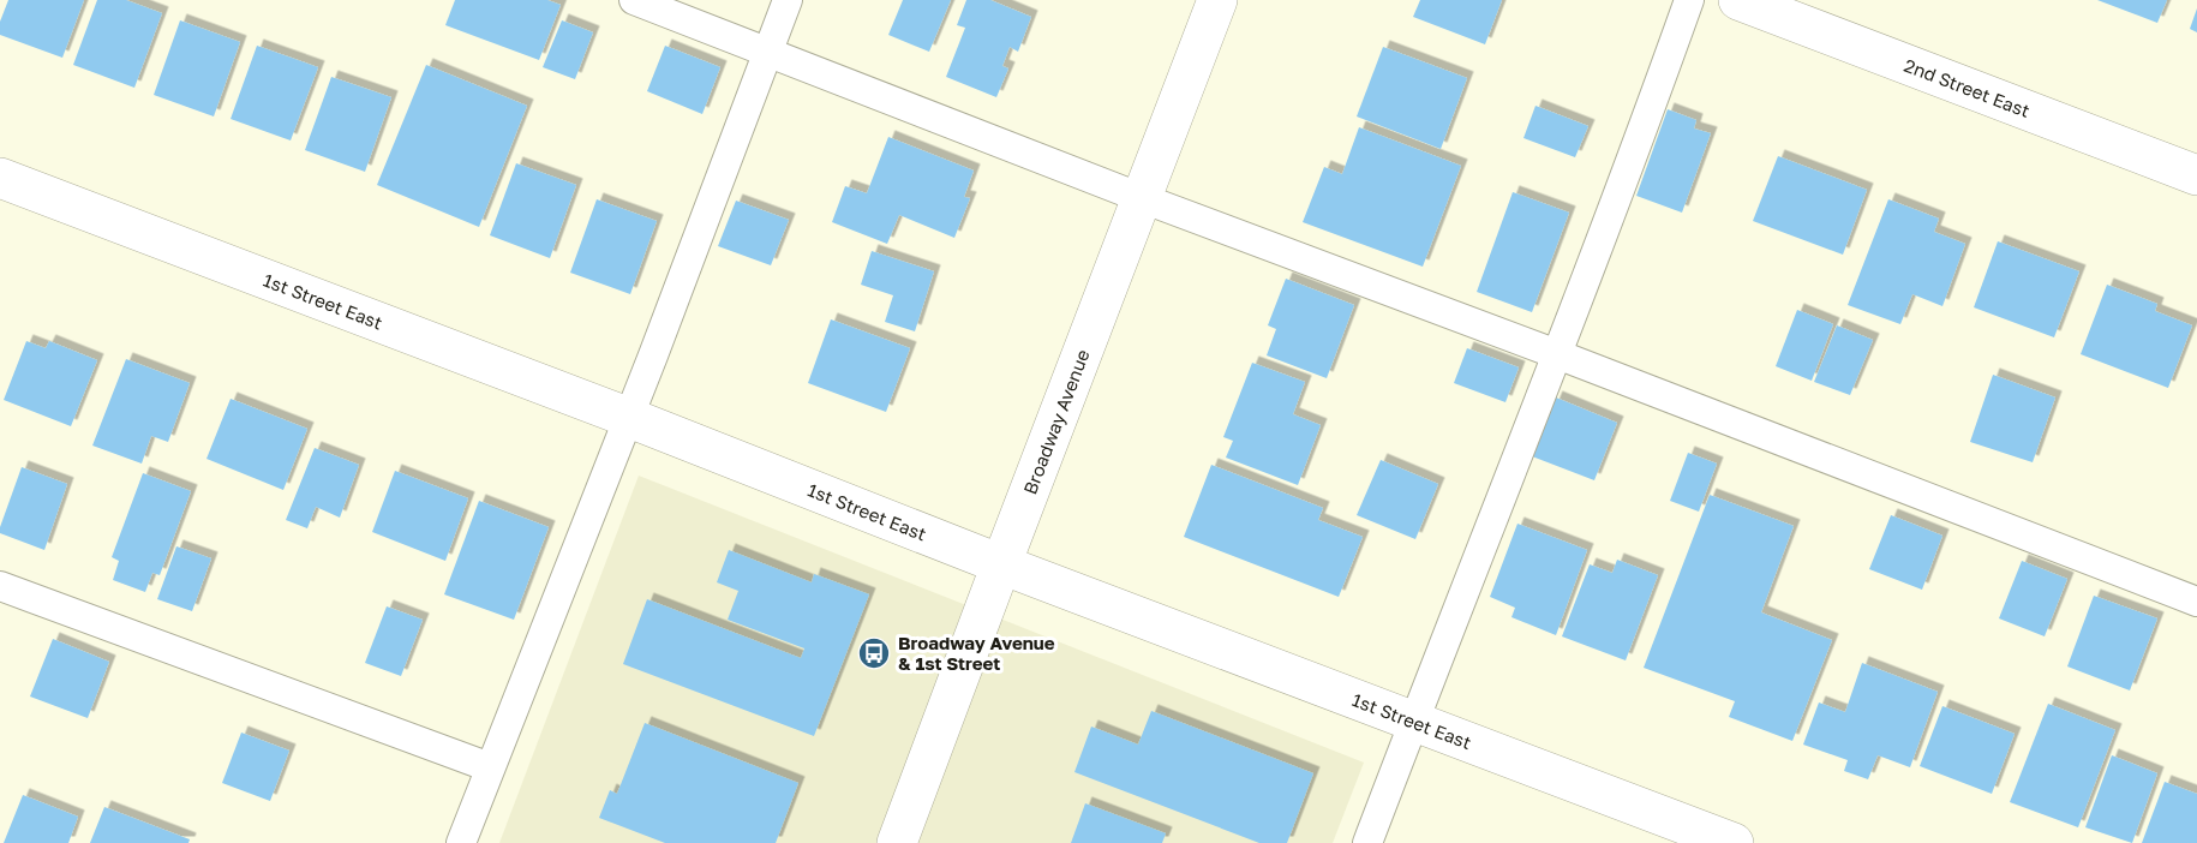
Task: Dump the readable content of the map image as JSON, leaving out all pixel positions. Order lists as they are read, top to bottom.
{
  "streets": {
    "street": ["2nd Street East", "1st Street East", "Broadway Avenue"]
  },
  "crossings": [
    ["1st Street East", "Broadway Avenue"]
  ],
  "places": {
    "bus stop": ["Broadway Avenue & 1st Street"]
  }
}
